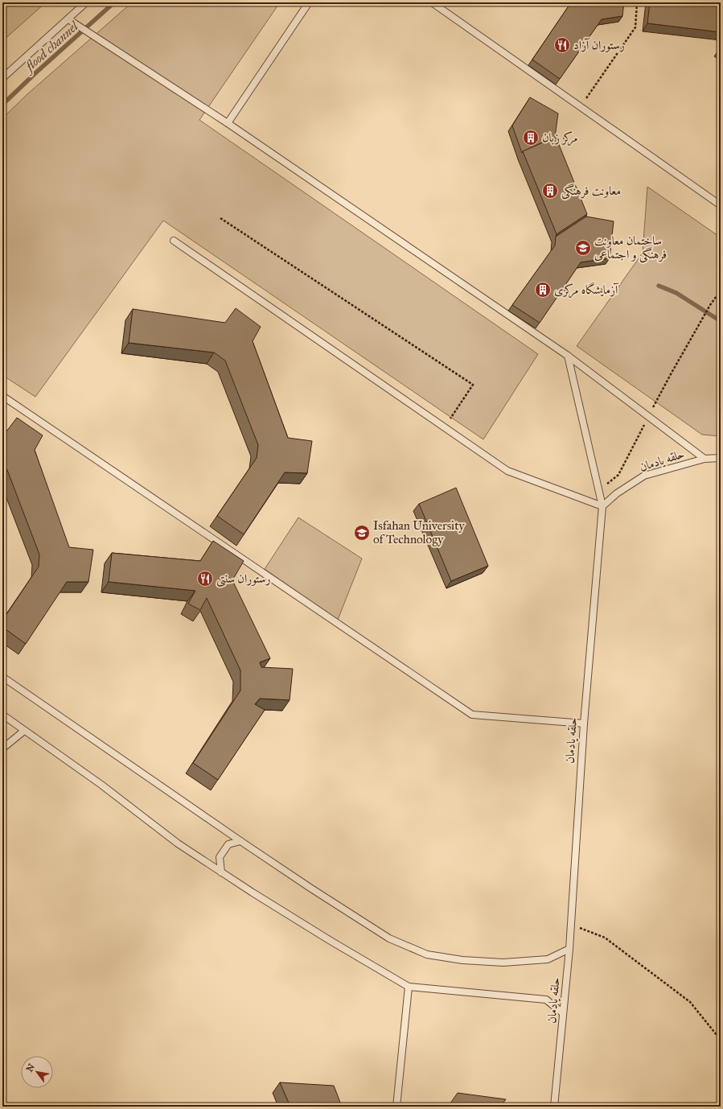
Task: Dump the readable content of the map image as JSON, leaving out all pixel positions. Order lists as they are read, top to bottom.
{
  "streets": {
    "lane": ["حلقه یادمان"]
  },
  "water": ["flood channel"],
  "places": {
    "restaurant": ["رستوران آزاد", "رستوران سنتی"],
    "building": ["مرکز زبان", "معاونت فرهنگی", "آزمایشگاه مرکزی"],
    "school or university": ["ساختمان معاونت فرهنگی و اجتماعی", "Isfahan University of Technology"]
  },
  "north": "top left"
}
